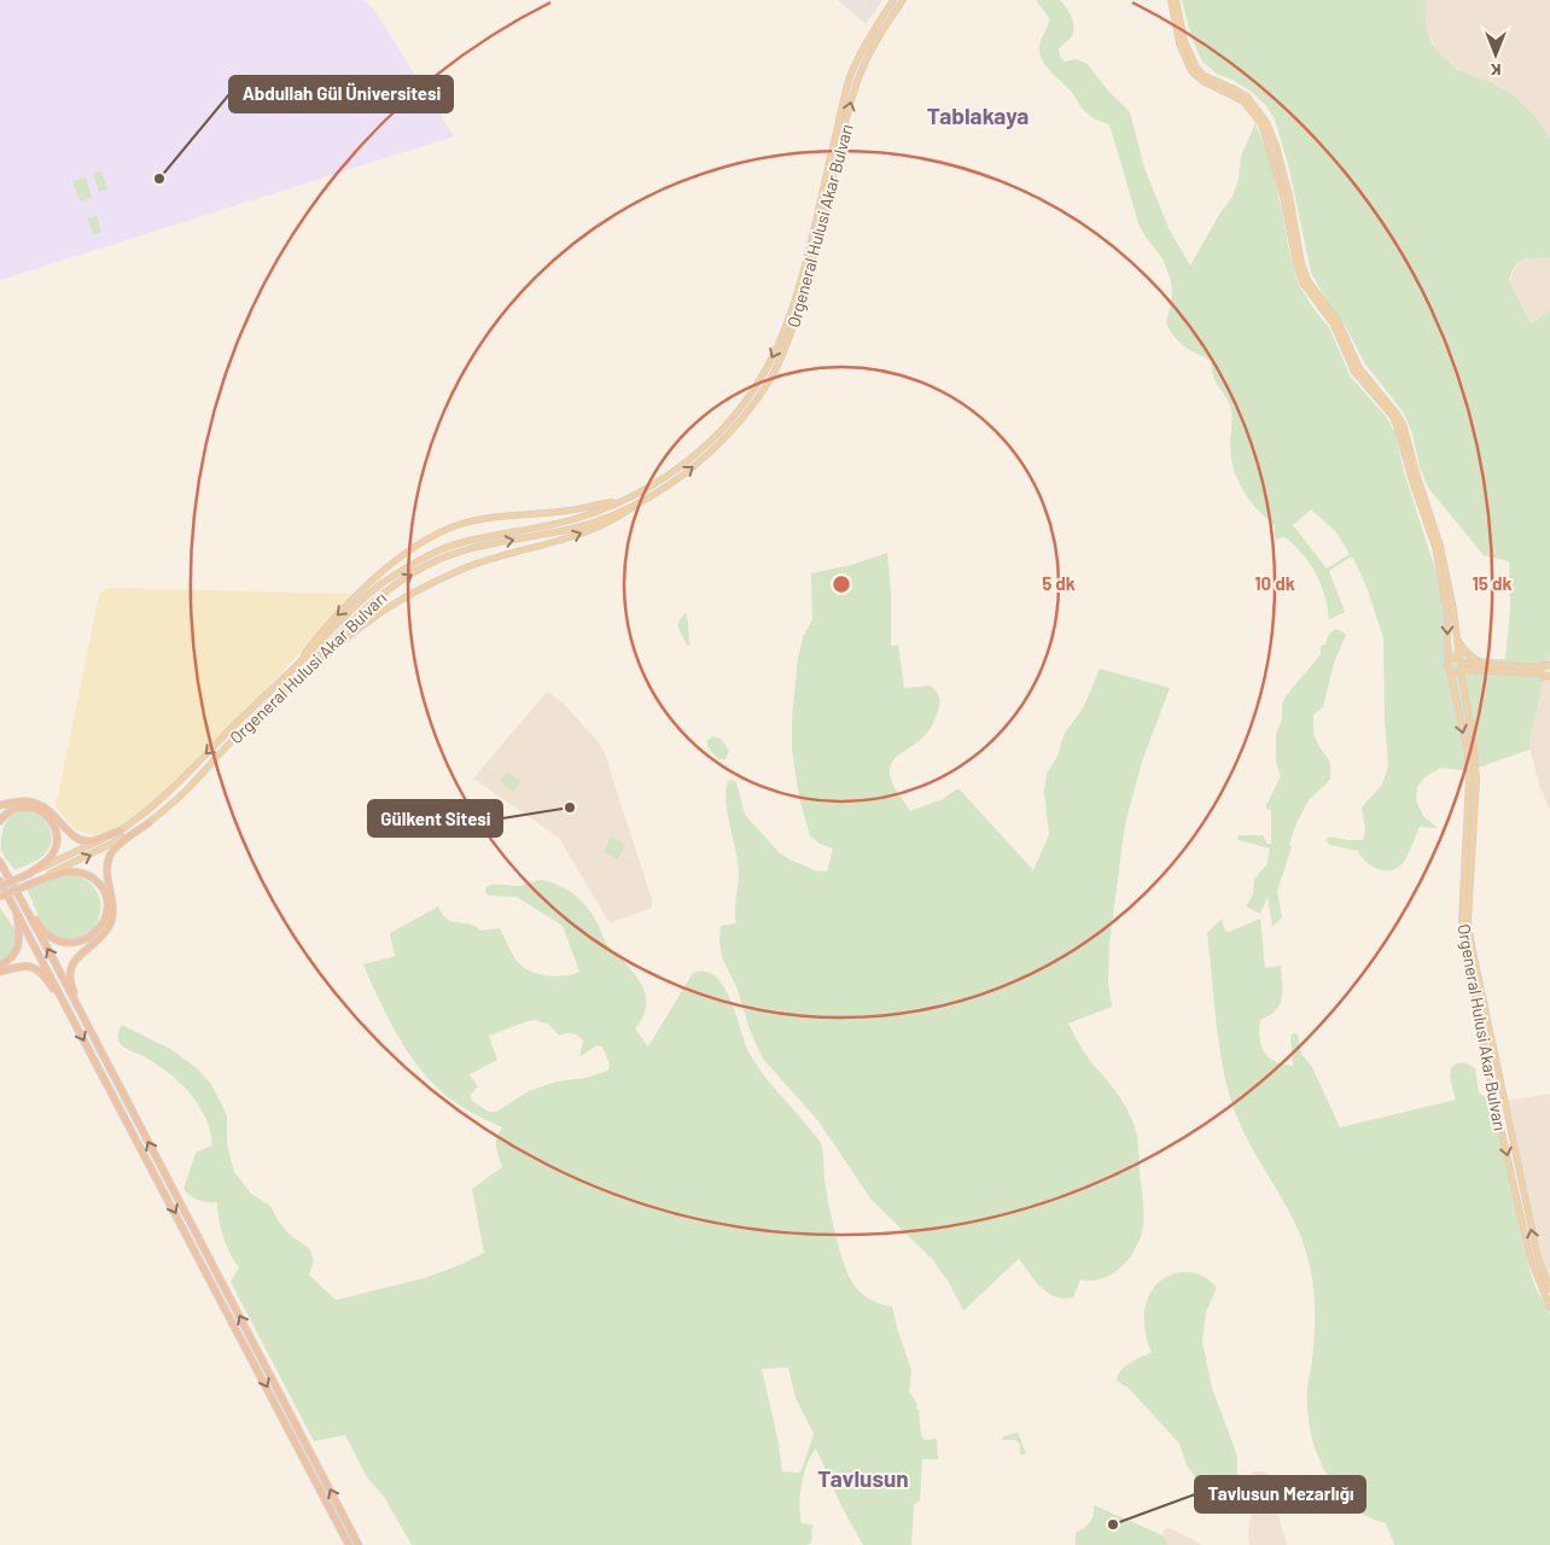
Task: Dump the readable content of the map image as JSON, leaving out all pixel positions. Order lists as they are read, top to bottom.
{
  "streets": {
    "main road": ["Orgeneral Hulusi Akar Bulvarı"]
  },
  "districts": ["Tablakaya", "Tavlusun"],
  "places": ["Abdullah Gül Üniversitesi", "Gülkent Sitesi", "Tavlusun Mezarlığı"],
  "north": "bottom",
  "rings": ["5 dk", "10 dk", "15 dk"]
}
